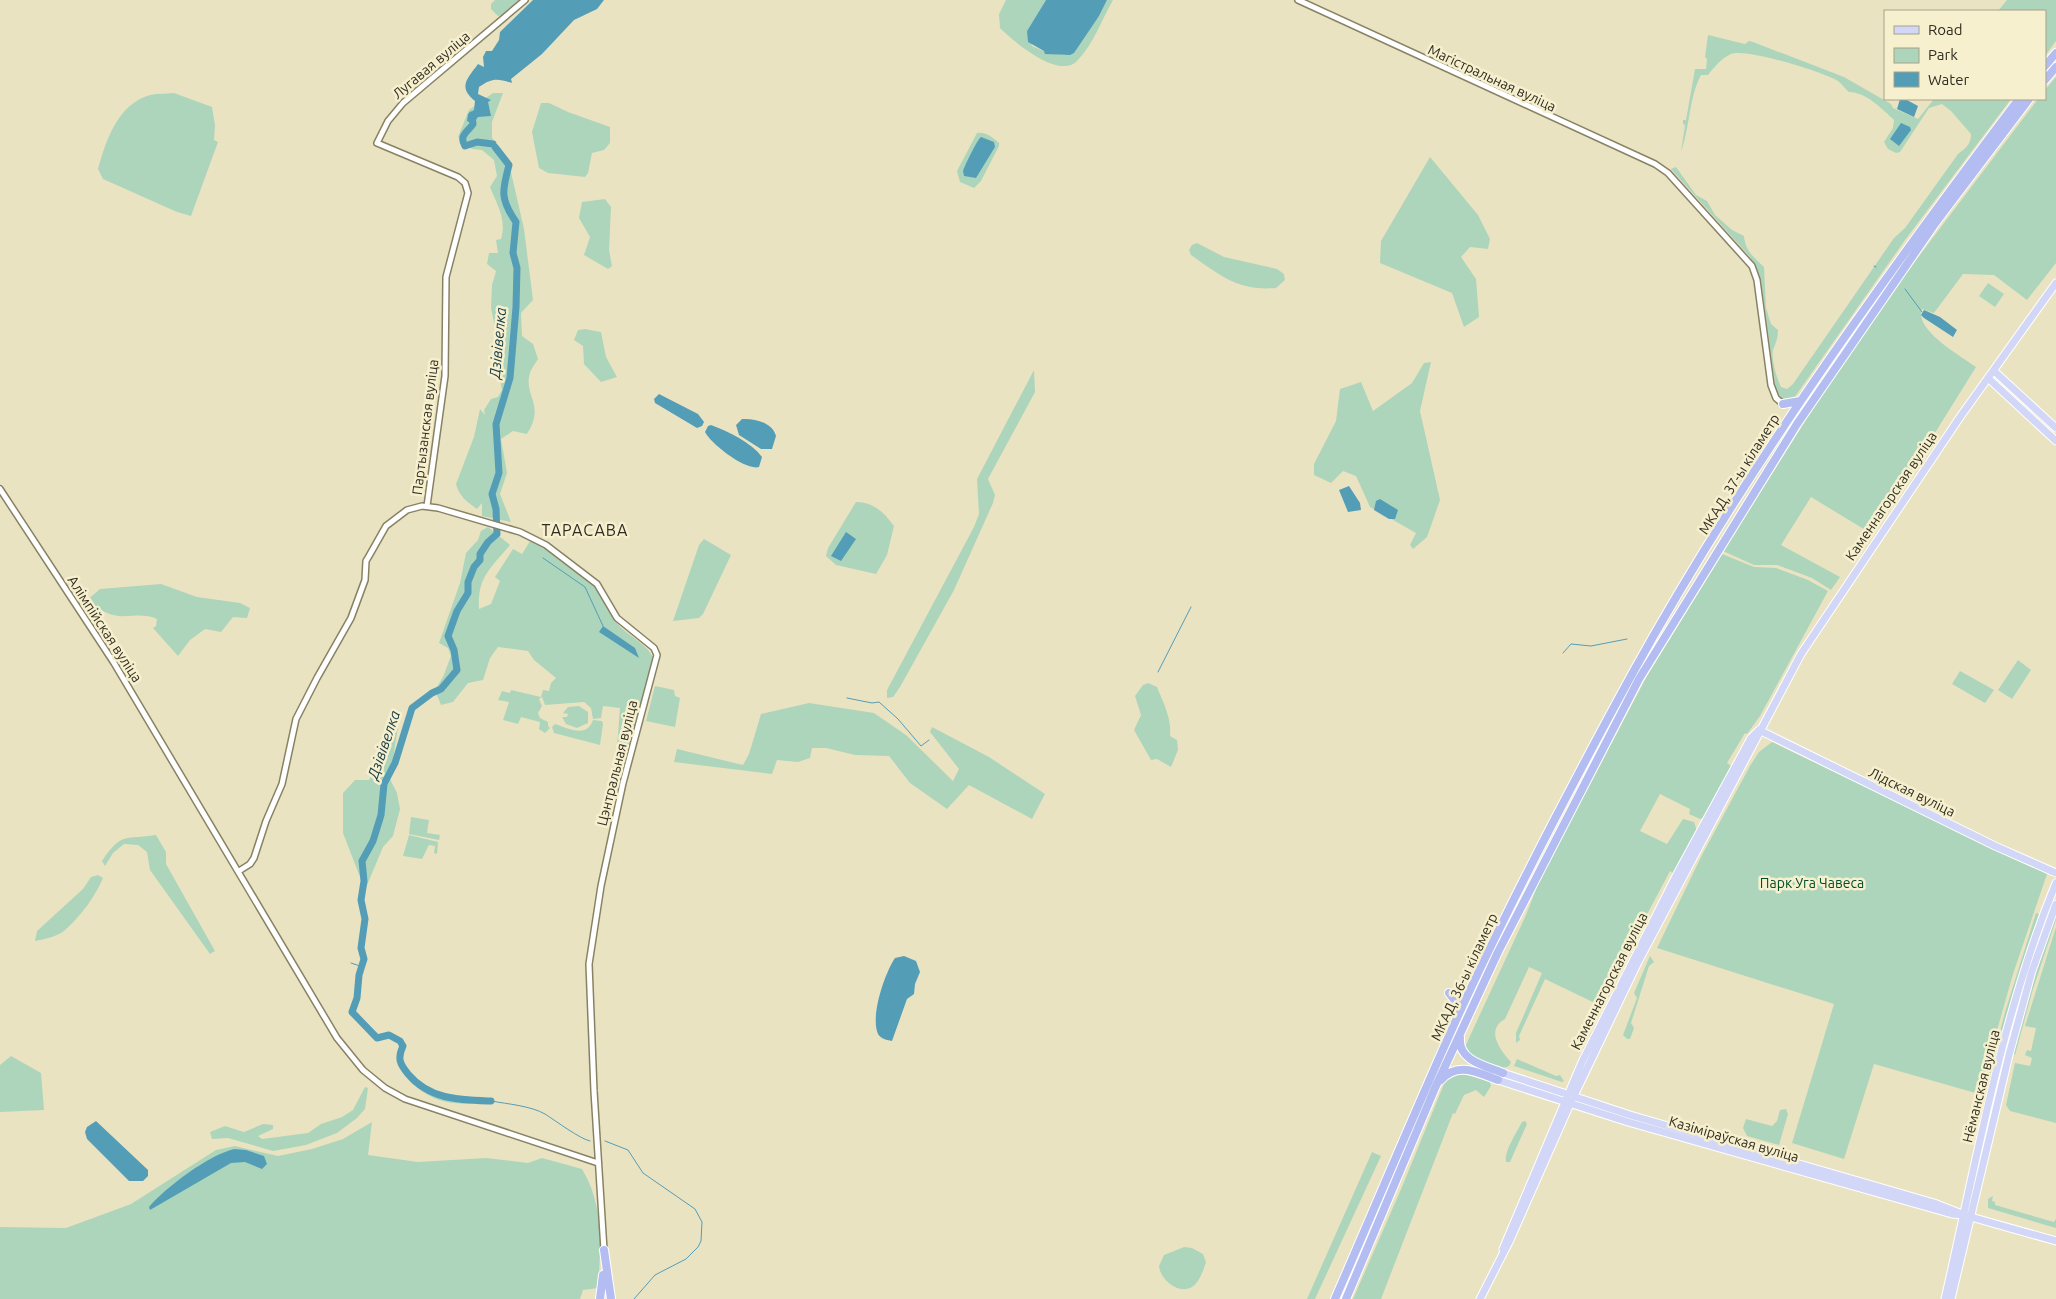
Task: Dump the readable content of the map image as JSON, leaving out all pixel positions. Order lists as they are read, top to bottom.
{
  "streets": {
    "highway": ["МКАД, 37-ы кіламетр", "МКАД, 36-ы кіламетр"],
    "main road": [
      "Каменнагорская вуліца",
      "Лідская вуліца",
      "Нёманская вуліца",
      "Казіміраўская вуліца"
    ],
    "street": [
      "Лугавая вуліца",
      "Магістральная вуліца",
      "Партызанская вуліца",
      "Алімпійская вуліца",
      "Цэнтральная вуліца"
    ]
  },
  "crossings": [
    ["Лугавая вуліца", "Партызанская вуліца"],
    ["Партызанская вуліца", "Алімпійская вуліца"],
    ["Партызанская вуліца", "Цэнтральная вуліца"],
    ["МКАД, 37-ы кіламетр", "МКАД, 36-ы кіламетр"],
    ["Каменнагорская вуліца", "Лідская вуліца"],
    ["Каменнагорская вуліца", "Казіміраўская вуліца"],
    ["Алімпійская вуліца", "Цэнтральная вуліца"],
    ["Нёманская вуліца", "Казіміраўская вуліца"]
  ],
  "districts": ["ТАРАСАВА"],
  "water": ["Дзівівелка"],
  "parks": ["Парк Уга Чавеса"],
  "legend": ["Road", "Park", "Water"]
}
